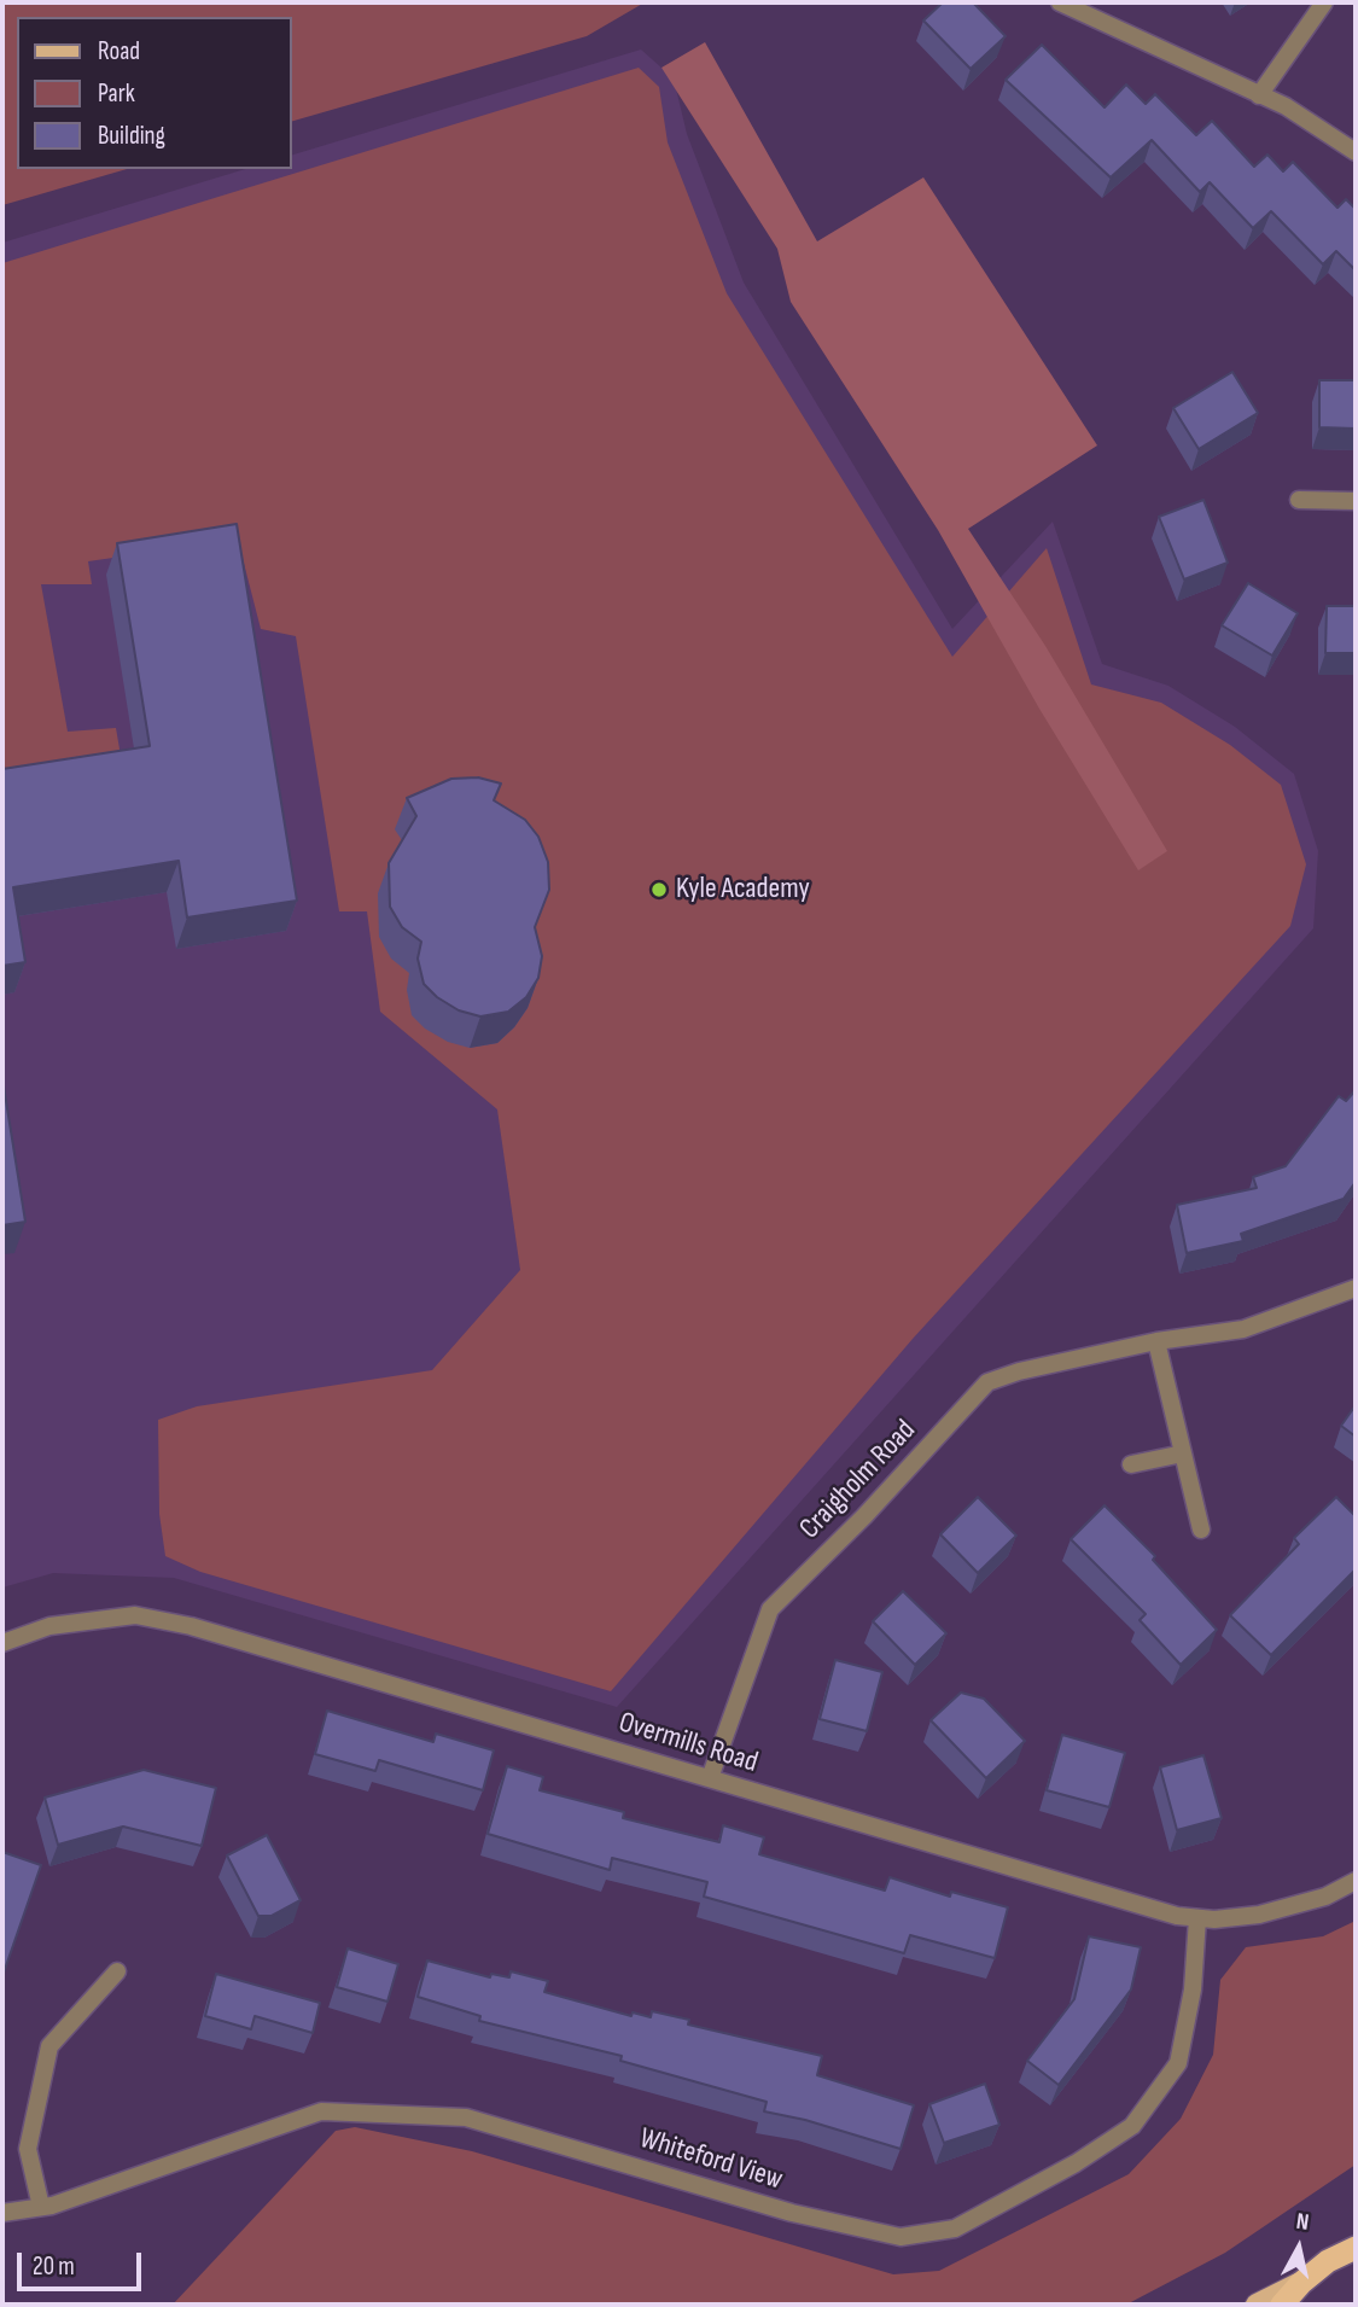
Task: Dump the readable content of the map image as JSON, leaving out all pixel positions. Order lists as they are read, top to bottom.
{
  "streets": {
    "street": ["Craigholm Road", "Overmills Road", "Whiteford View"]
  },
  "crossings": [
    ["Craigholm Road", "Overmills Road"],
    ["Overmills Road", "Whiteford View"]
  ],
  "places": ["Kyle Academy"],
  "legend": ["Road", "Park", "Building"],
  "scale_bar": "20 m",
  "north": "top"
}
